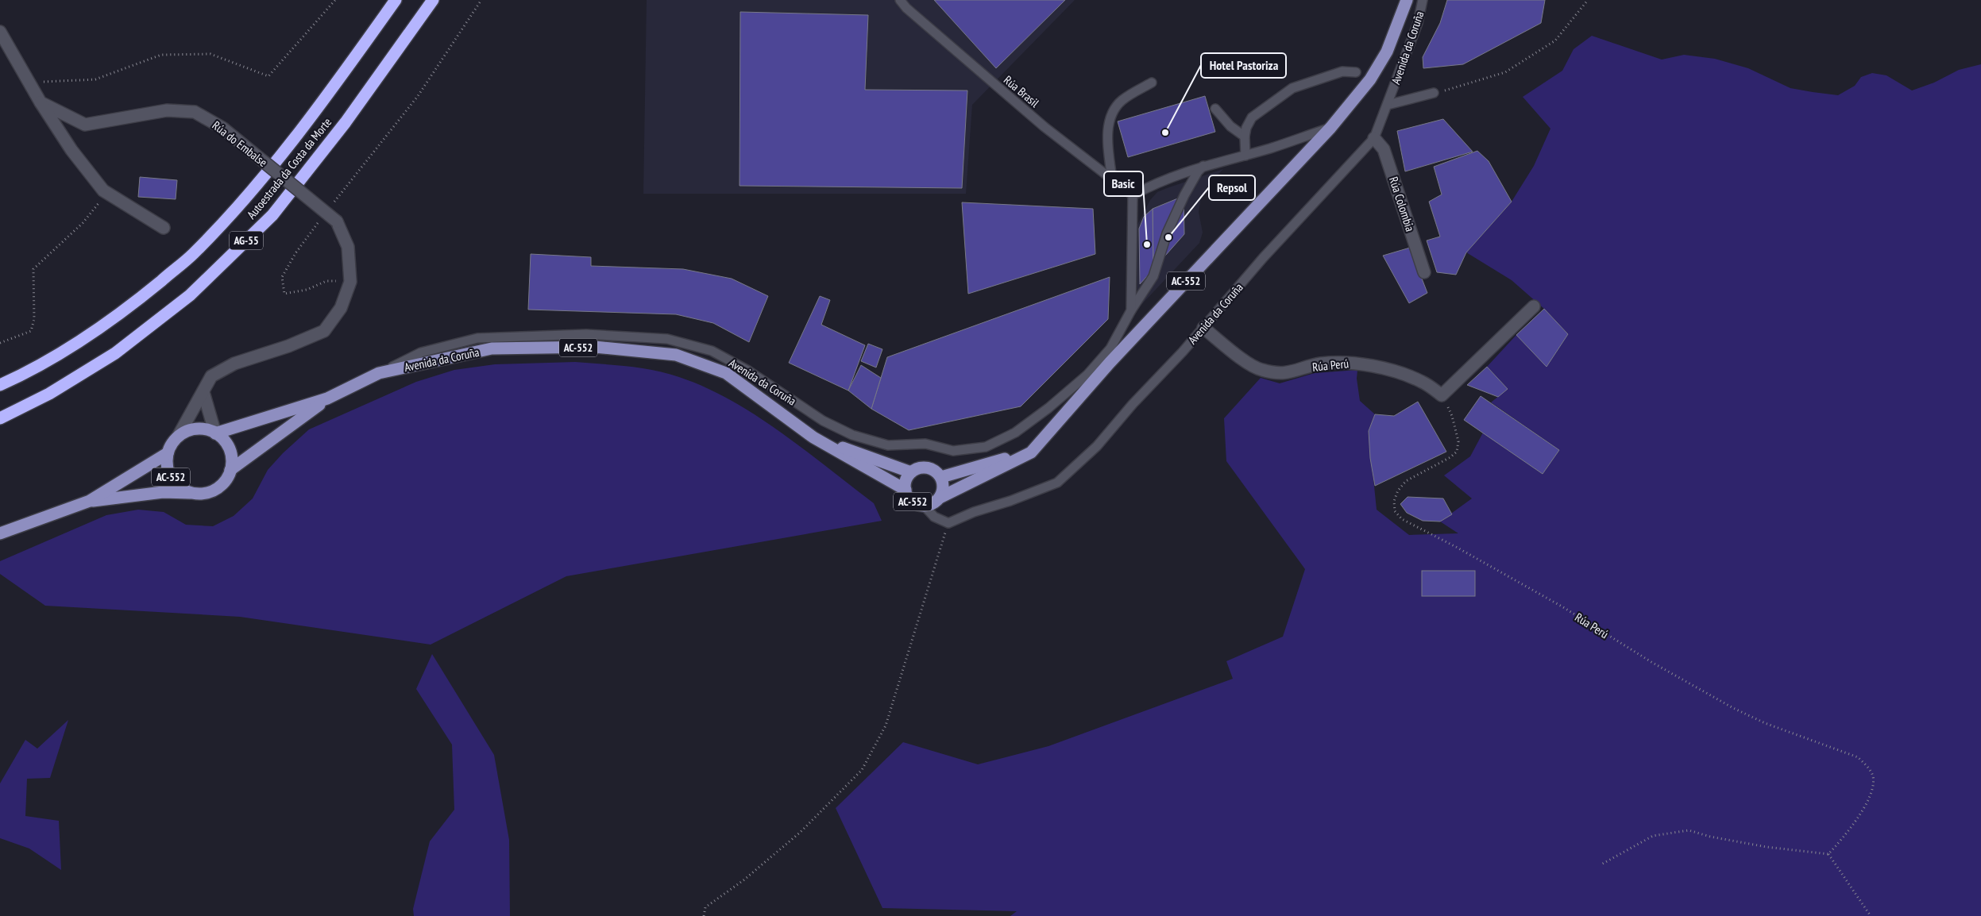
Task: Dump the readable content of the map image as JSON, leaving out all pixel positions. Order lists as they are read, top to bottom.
{
  "streets": {
    "highway": ["Autoestrada da Costa da Morte", "AG-55"],
    "main road": ["Avenida da Coruña", "AC-552"],
    "street": ["Rúa do Embalse", "Rúa Colombia", "Rúa Perú"],
    "lane": ["Rúa Brasil"]
  },
  "crossings": [
    ["Avenida da Coruña", "Rúa Brasil"],
    ["Avenida da Coruña", "Rúa do Embalse"],
    ["Avenida da Coruña", "Rúa Colombia"],
    ["Avenida da Coruña", "AC-552"],
    ["Avenida da Coruña", "Rúa Perú"],
    ["Rúa do Embalse", "AC-552"]
  ],
  "places": ["Hotel Pastoriza", "Repsol", "Basic"]
}
